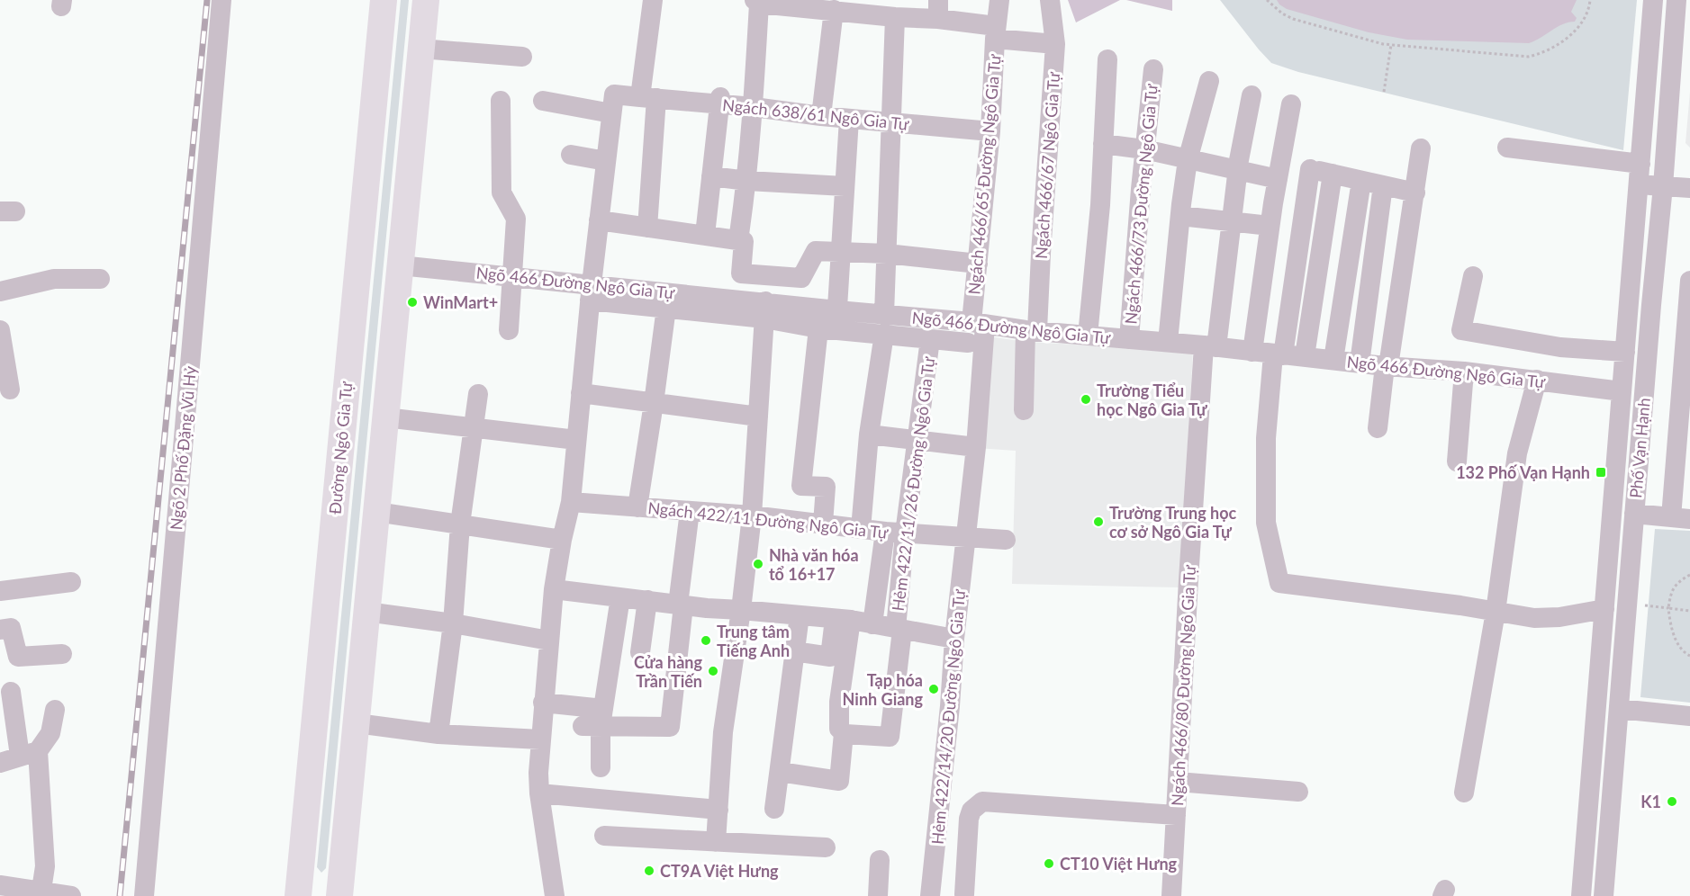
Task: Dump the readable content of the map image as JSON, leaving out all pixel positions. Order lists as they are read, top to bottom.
{
  "streets": {
    "main road": ["Đường Ngô Gia Tự"],
    "street": [
      "Ngách 638/61 Ngô Gia Tự",
      "Ngách 466/67 Ngô Gia Tự",
      "Ngách 466/65 Đường Ngô Gia Tự",
      "Ngách 466/73 Đường Ngô Gia Tự",
      "Ngõ 466 Đường Ngô Gia Tự",
      "Ngõ 2 Phố Đặng Vũ Hỷ",
      "Phố Vạn Hạnh",
      "Hẻm 422/11/26 Đường Ngô Gia Tự",
      "Ngách 422/11 Đường Ngô Gia Tự",
      "Ngách 466/80 Đường Ngô Gia Tự",
      "Hẻm 422/14/20 Đường Ngô Gia Tự"
    ]
  },
  "crossings": [
    ["Ngách 638/61 Ngô Gia Tự", "Ngách 466/65 Đường Ngô Gia Tự"],
    ["Ngách 466/67 Ngô Gia Tự", "Ngõ 466 Đường Ngô Gia Tự"],
    ["Ngách 466/65 Đường Ngô Gia Tự", "Ngõ 466 Đường Ngô Gia Tự"],
    ["Ngách 466/65 Đường Ngô Gia Tự", "Hẻm 422/14/20 Đường Ngô Gia Tự"],
    ["Ngách 466/73 Đường Ngô Gia Tự", "Ngõ 466 Đường Ngô Gia Tự"],
    ["Ngõ 466 Đường Ngô Gia Tự", "Phố Vạn Hạnh"],
    ["Ngõ 466 Đường Ngô Gia Tự", "Ngách 466/80 Đường Ngô Gia Tự"],
    ["Hẻm 422/11/26 Đường Ngô Gia Tự", "Ngách 422/11 Đường Ngô Gia Tự"],
    ["Ngách 422/11 Đường Ngô Gia Tự", "Hẻm 422/14/20 Đường Ngô Gia Tự"]
  ],
  "places": {
    "other": [
      "WinMart+",
      "Trường Tiểu học Ngô Gia Tự",
      "Trường Trung học cơ sở Ngô Gia Tự",
      "Nhà văn hóa tổ 16+17",
      "Trung tâm Tiếng Anh",
      "Cửa hàng Trần Tiến",
      "Tạp hóa Ninh Giang",
      "K1",
      "CT10 Việt Hưng",
      "CT9A Việt Hưng"
    ],
    "transit": ["132 Phố Vạn Hạnh"]
  }
}
